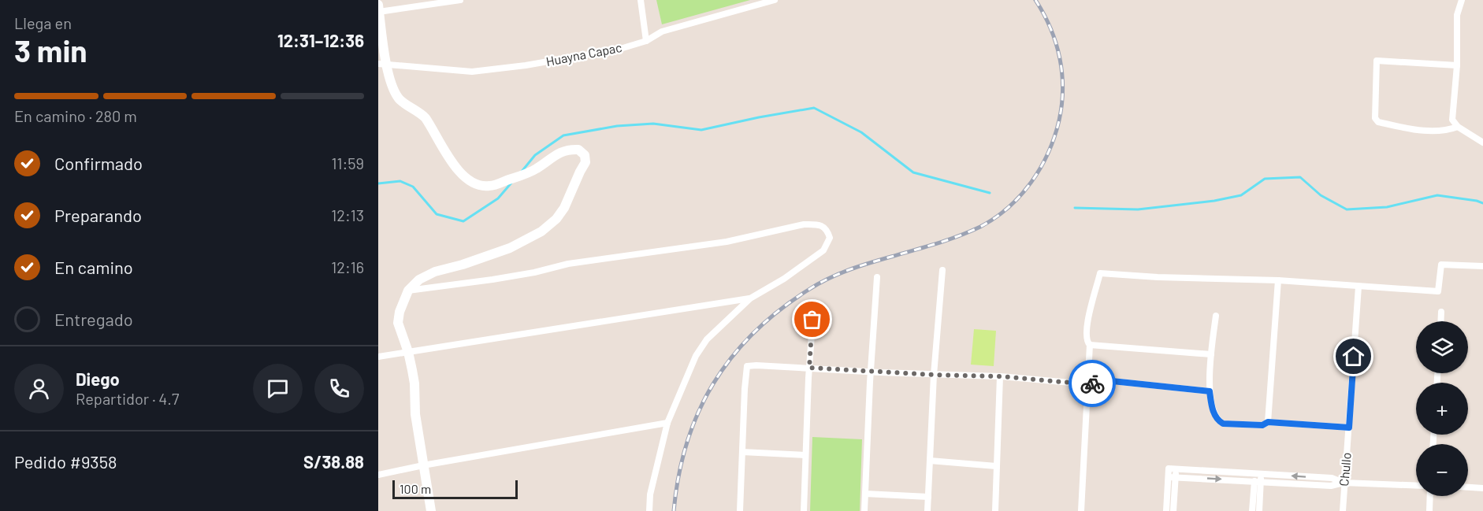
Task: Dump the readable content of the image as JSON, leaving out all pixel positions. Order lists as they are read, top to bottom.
{
  "streets": {
    "street": ["Huayna Capac", "Chullo"]
  },
  "scale_bar": "100 m",
  "page": {
    "heading": ["3 min", "Llega en", "12:31–12:36"],
    "panel": [
      "Diego",
      "Repartidor · 4.7",
      "Pedido #9358",
      "S/38.88"
    ],
    "bar": "En camino · 280 m",
    "list": [
      ["Confirmado", "11:59"],
      ["Preparando", "12:13"],
      ["En camino", "12:16"],
      "Entregado"
    ],
    "map_buttons": ["+", "−"],
    "scale": "100 m"
  }
}
